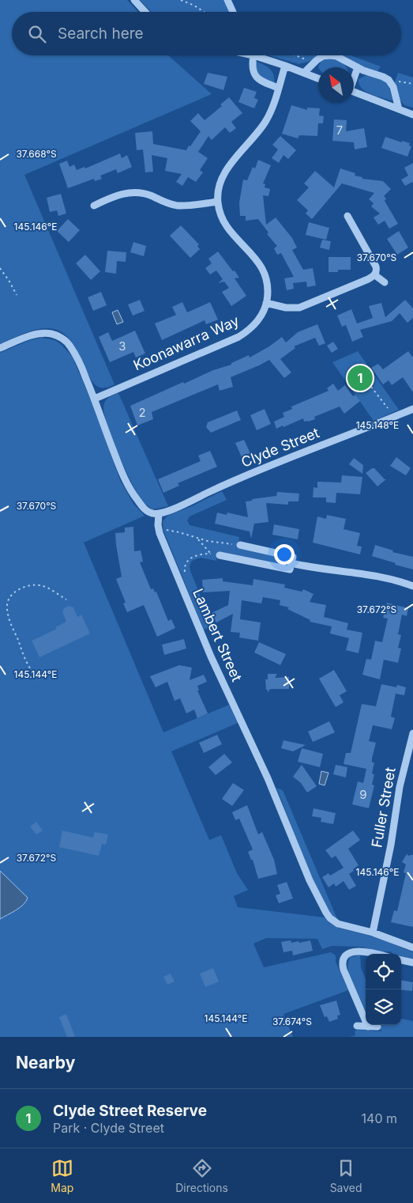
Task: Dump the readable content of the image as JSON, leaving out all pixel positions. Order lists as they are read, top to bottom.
{
  "streets": {
    "street": [
      "Koonawarra Way",
      "Clyde Street",
      "Lambert Street",
      "Fuller Street"
    ]
  },
  "crossings": [
    ["Clyde Street", "Lambert Street"],
    ["Lambert Street", "Fuller Street"]
  ],
  "house_numbers": [
    "7",
    "3",
    "2",
    "9"
  ],
  "north": "top left",
  "page": {
    "search": "Search here",
    "pins": "1",
    "heading": "Nearby",
    "list": [
      {
        "mark": "1",
        "name": "Clyde Street Reserve",
        "note": "Park · Clyde Street",
        "value": "140 m"
      }
    ],
    "nav": ["Map", "Directions", "Saved"]
  },
  "coordinates": [
    "37.668°S",
    "145.146°E",
    "37.670°S",
    "145.148°E",
    "37.672°S",
    "145.144°E",
    "37.674°S"
  ]
}
